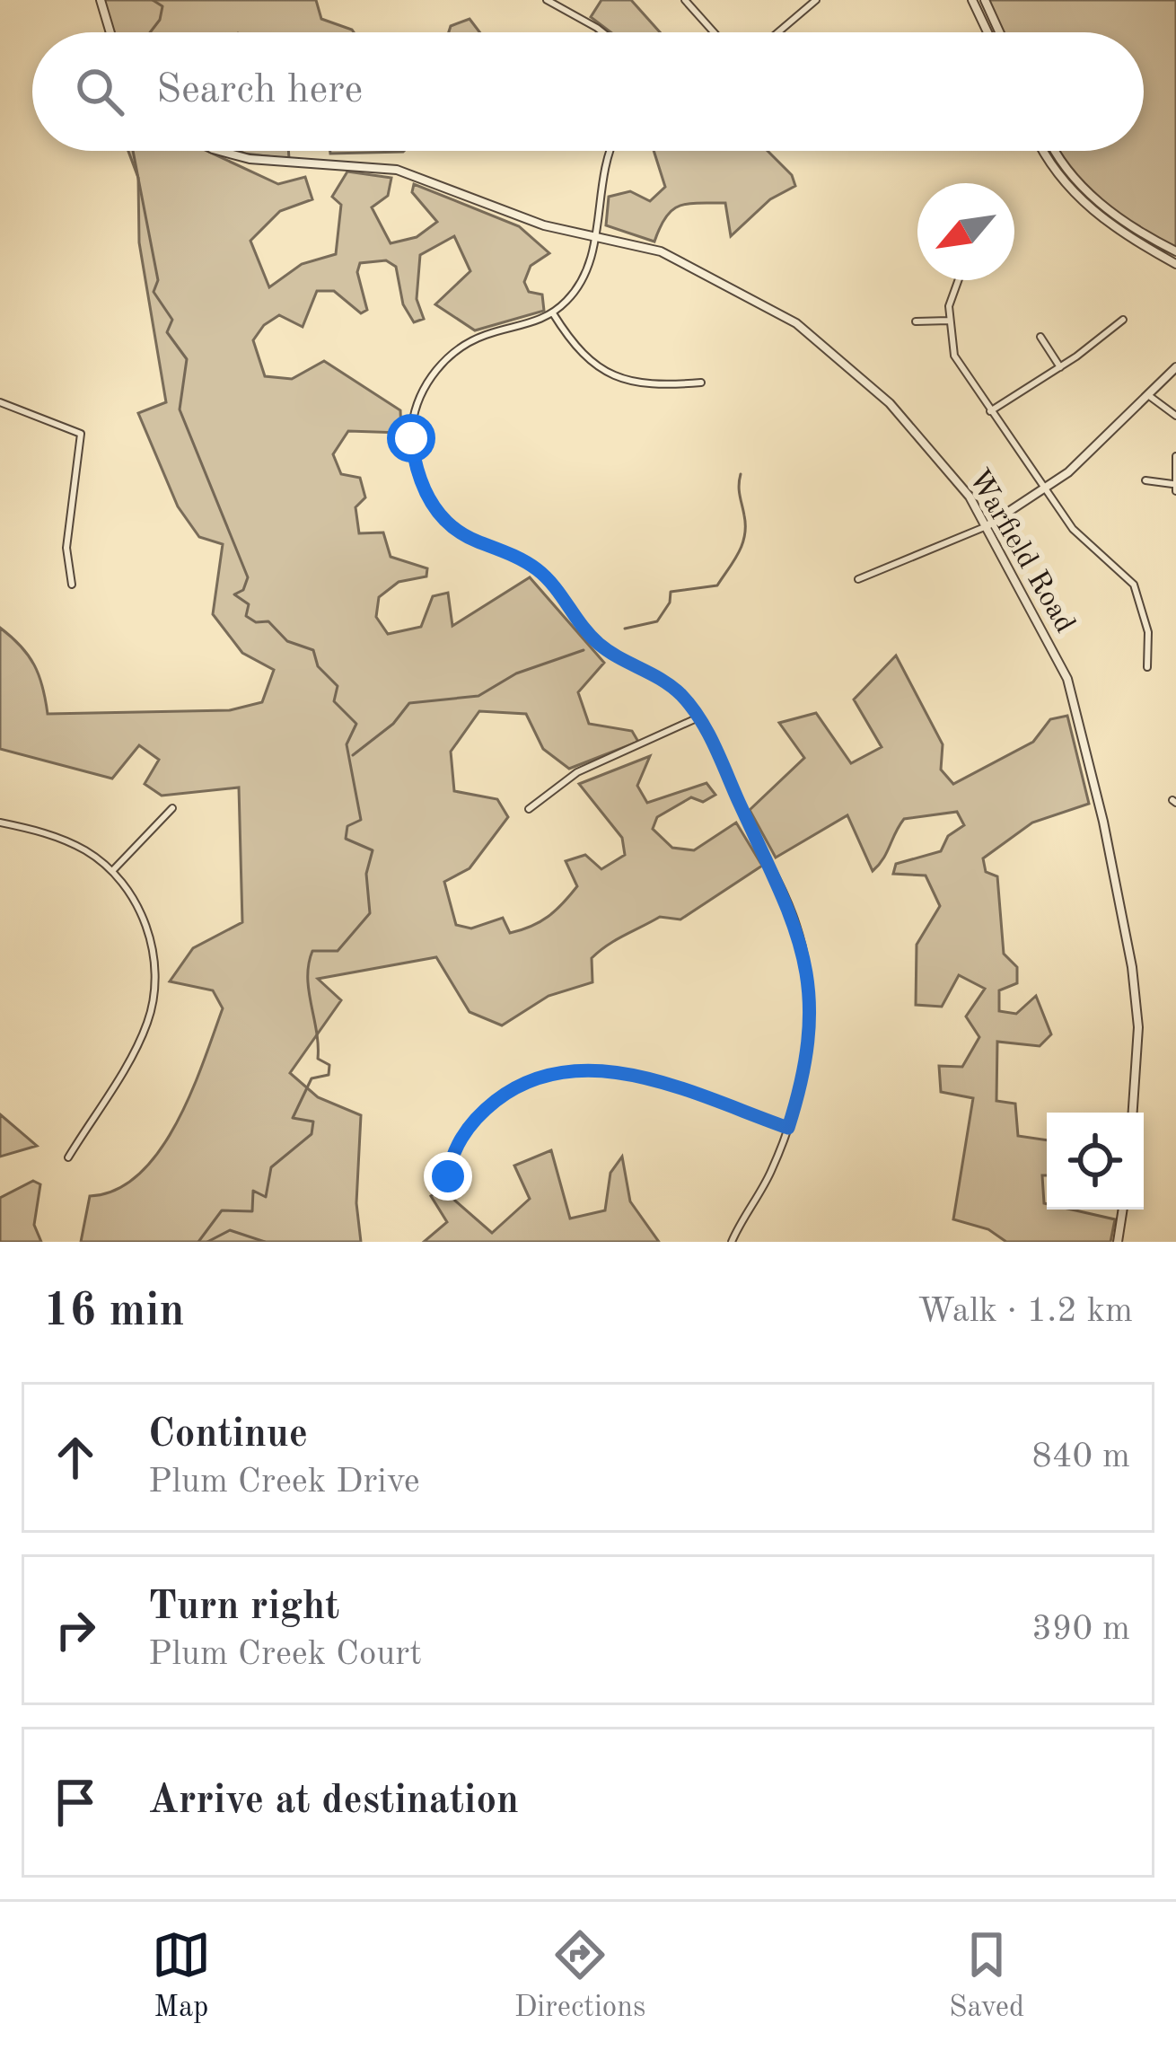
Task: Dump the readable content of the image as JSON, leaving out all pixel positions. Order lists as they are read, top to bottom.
{
  "streets": {
    "street": ["Warfield Road"]
  },
  "north": "bottom left",
  "page": {
    "search": "Search here",
    "heading": ["16 min", "Walk · 1.2 km"],
    "list": [
      ["Continue", "Plum Creek Drive", "840 m"],
      ["Turn right", "Plum Creek Court", "390 m"],
      "Arrive at destination"
    ],
    "nav": ["Map", "Directions", "Saved"]
  }
}
